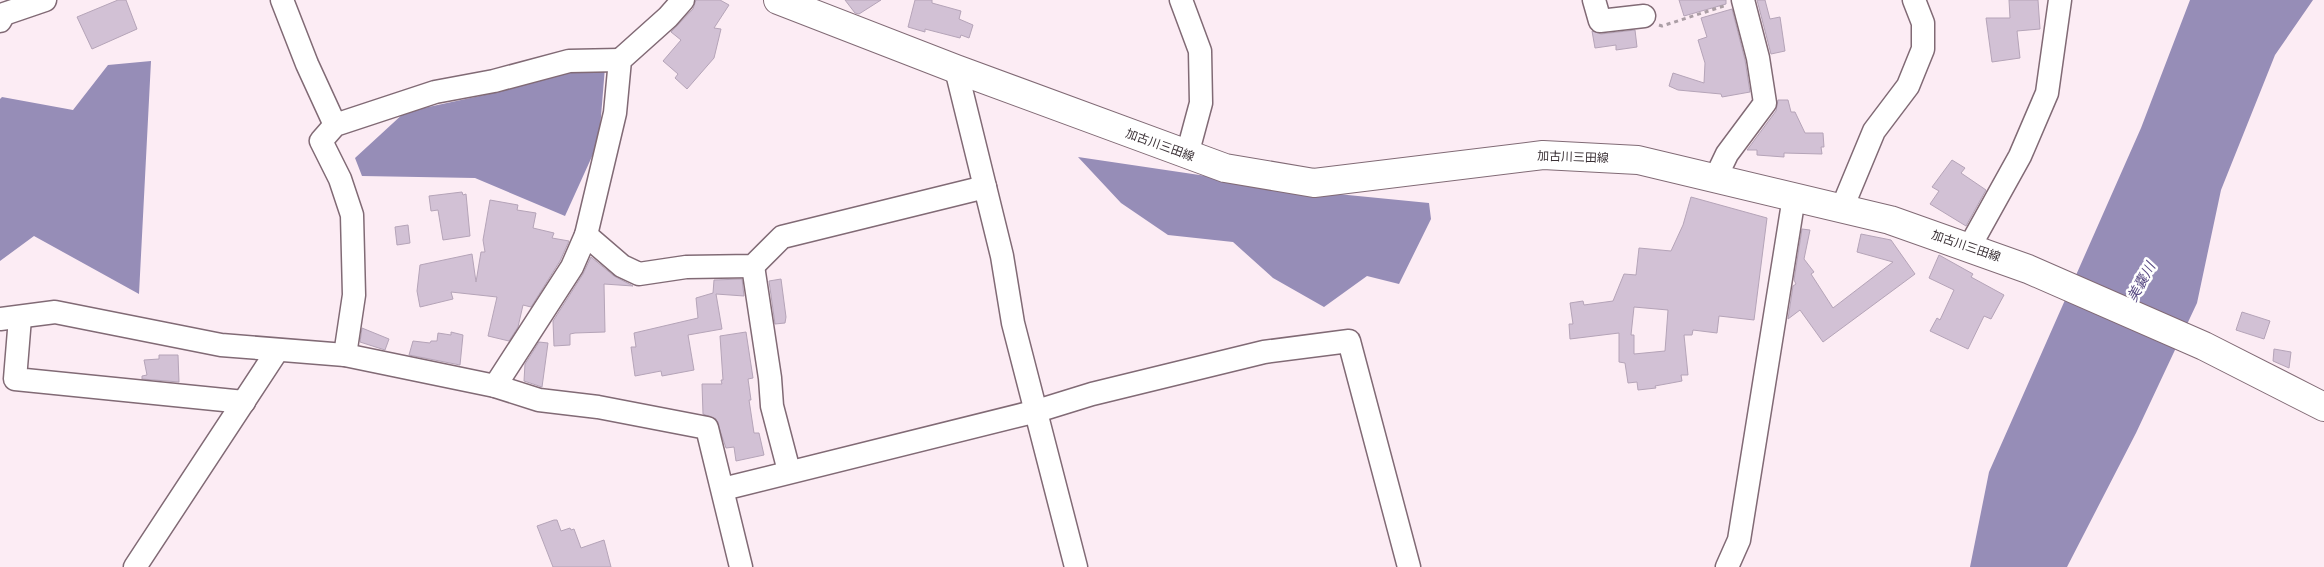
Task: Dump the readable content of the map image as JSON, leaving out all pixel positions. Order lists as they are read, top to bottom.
{
  "streets": {
    "main road": ["加古川三田線"]
  },
  "water": ["美嚢川"]
}
